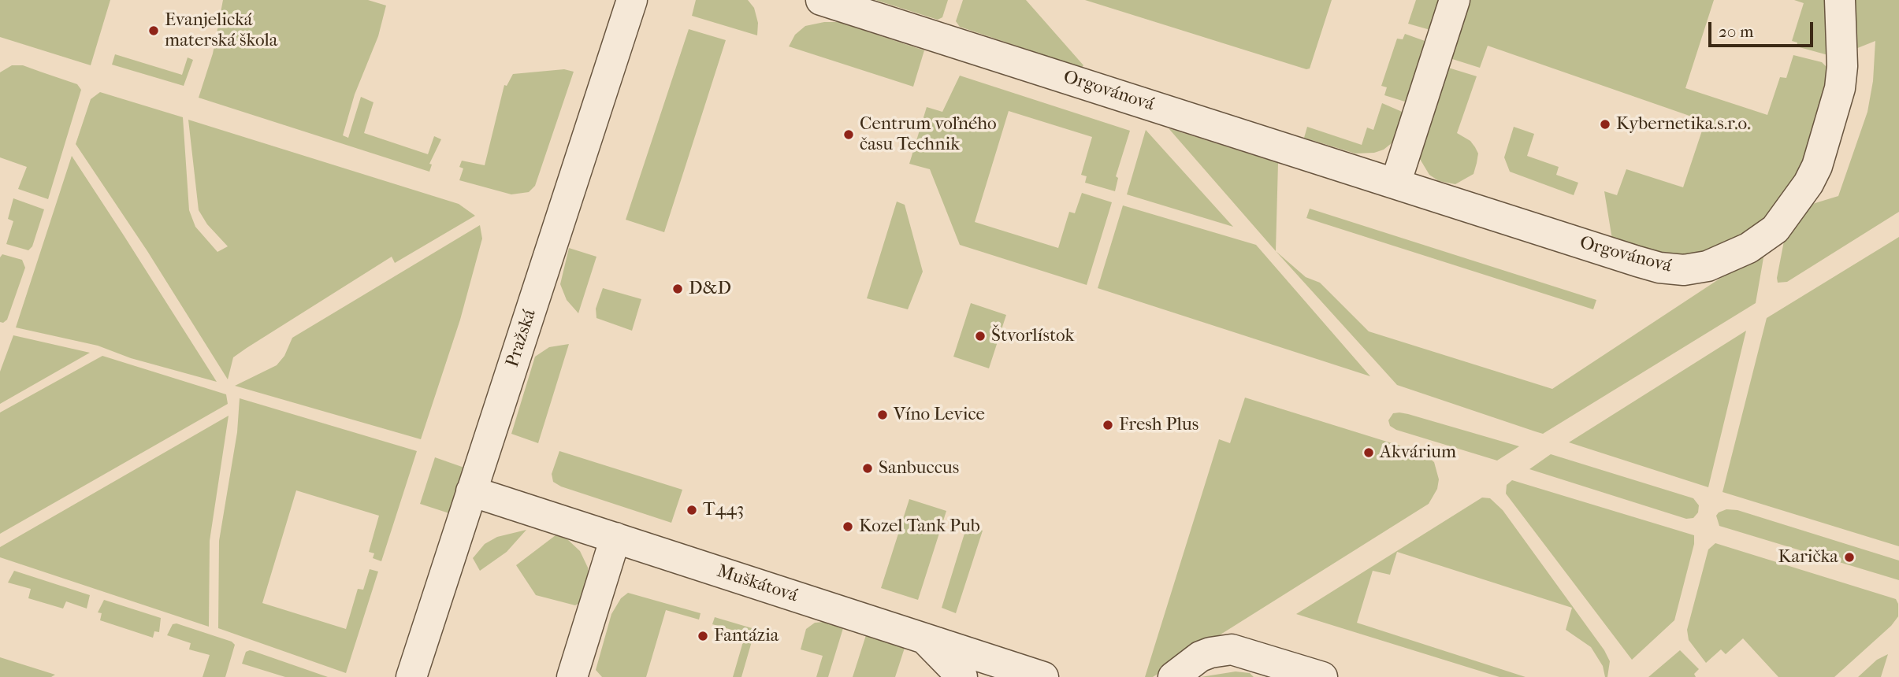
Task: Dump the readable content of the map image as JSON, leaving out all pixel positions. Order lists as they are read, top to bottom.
{
  "streets": {
    "street": ["Orgovánová", "Pražská", "Muškátová"]
  },
  "crossings": [
    ["Pražská", "Muškátová"]
  ],
  "places": [
    "Evanjelická materská škola",
    "Kybernetika.s.r.o.",
    "Centrum voľného času Technik",
    "D&D",
    "Štvorlístok",
    "Víno Levice",
    "Fresh Plus",
    "Akvárium",
    "Sanbuccus",
    "T443",
    "Kozel Tank Pub",
    "Karička",
    "Fantázia"
  ],
  "scale_bar": "20 m"
}
